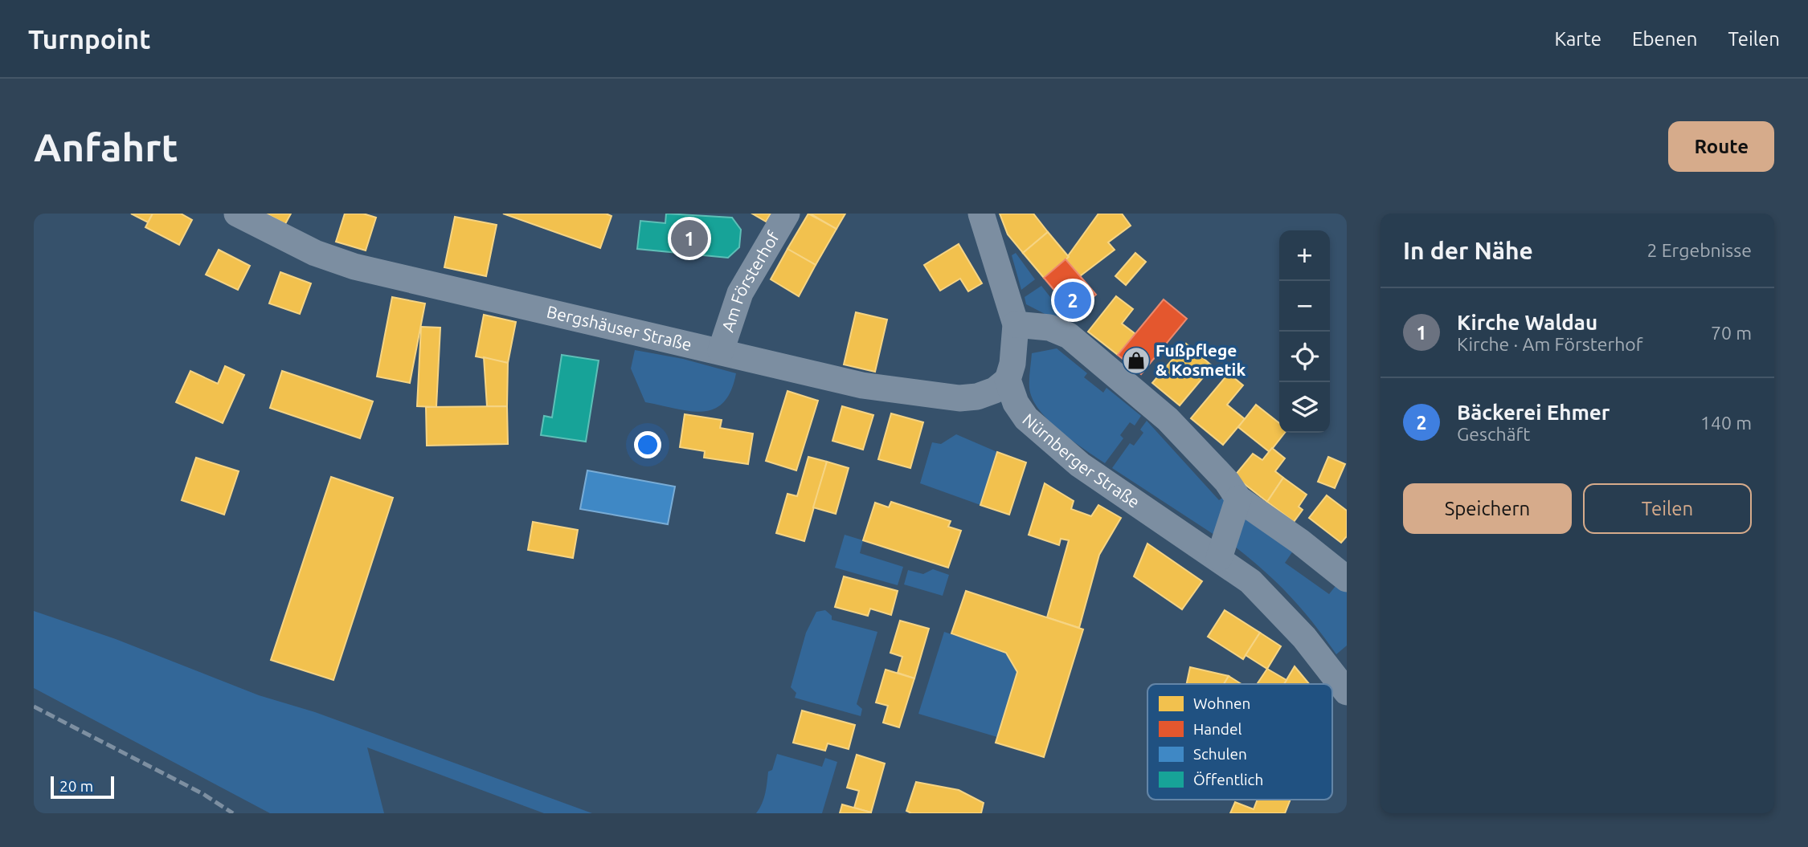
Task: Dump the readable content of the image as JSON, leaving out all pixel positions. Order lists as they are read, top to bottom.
{
  "streets": {
    "street": ["Am Försterhof", "Bergshäuser Straße", "Nürnberger Straße"]
  },
  "crossings": [
    ["Am Försterhof", "Bergshäuser Straße"],
    ["Bergshäuser Straße", "Nürnberger Straße"]
  ],
  "places": {
    "shop": ["Fußpflege & Kosmetik"]
  },
  "legend": [
    "Wohnen",
    "Handel",
    "Schulen",
    "Öffentlich"
  ],
  "scale_bar": "20 m",
  "page": {
    "header": "Turnpoint",
    "nav": ["Karte", "Ebenen", "Teilen"],
    "buttons": [
      "Route",
      ["Speichern", "Teilen"]
    ],
    "title": "Anfahrt",
    "heading": ["In der Nähe", "2 Ergebnisse"],
    "pins": ["1", "2"],
    "map_buttons": ["+", "−"],
    "list": [
      {
        "mark": "1",
        "name": "Kirche Waldau",
        "note": "Kirche · Am Försterhof",
        "value": "70 m"
      },
      {
        "mark": "2",
        "name": "Bäckerei Ehmer",
        "note": "Geschäft",
        "value": "140 m"
      }
    ],
    "scale": "20 m"
  }
}
